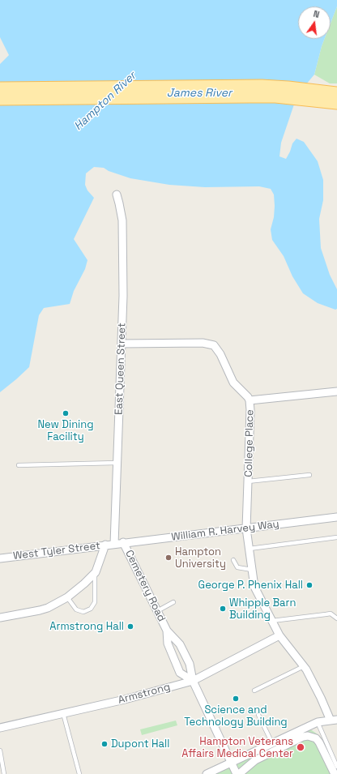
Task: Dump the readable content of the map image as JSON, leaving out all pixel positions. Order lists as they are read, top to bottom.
{
  "streets": {
    "street": [
      "East Queen Street",
      "College Place",
      "William R. Harvey Way",
      "West Tyler Street",
      "Cemetery Road",
      "Armstrong"
    ]
  },
  "crossings": [
    ["East Queen Street", "College Place"],
    ["East Queen Street", "William R. Harvey Way"],
    ["East Queen Street", "West Tyler Street"],
    ["College Place", "William R. Harvey Way"],
    ["College Place", "Armstrong"],
    ["William R. Harvey Way", "West Tyler Street"],
    ["William R. Harvey Way", "Cemetery Road"],
    ["Cemetery Road", "Armstrong"]
  ],
  "water": ["James River", "Hampton River"],
  "places": [
    "New Dining Facility",
    "Hampton University",
    "George P. Phenix Hall",
    "Whipple Barn Building",
    "Armstrong Hall",
    "Science and Technology Building",
    "Dupont Hall",
    "Hampton Veterans Affairs Medical Center"
  ],
  "north": "top"
}
